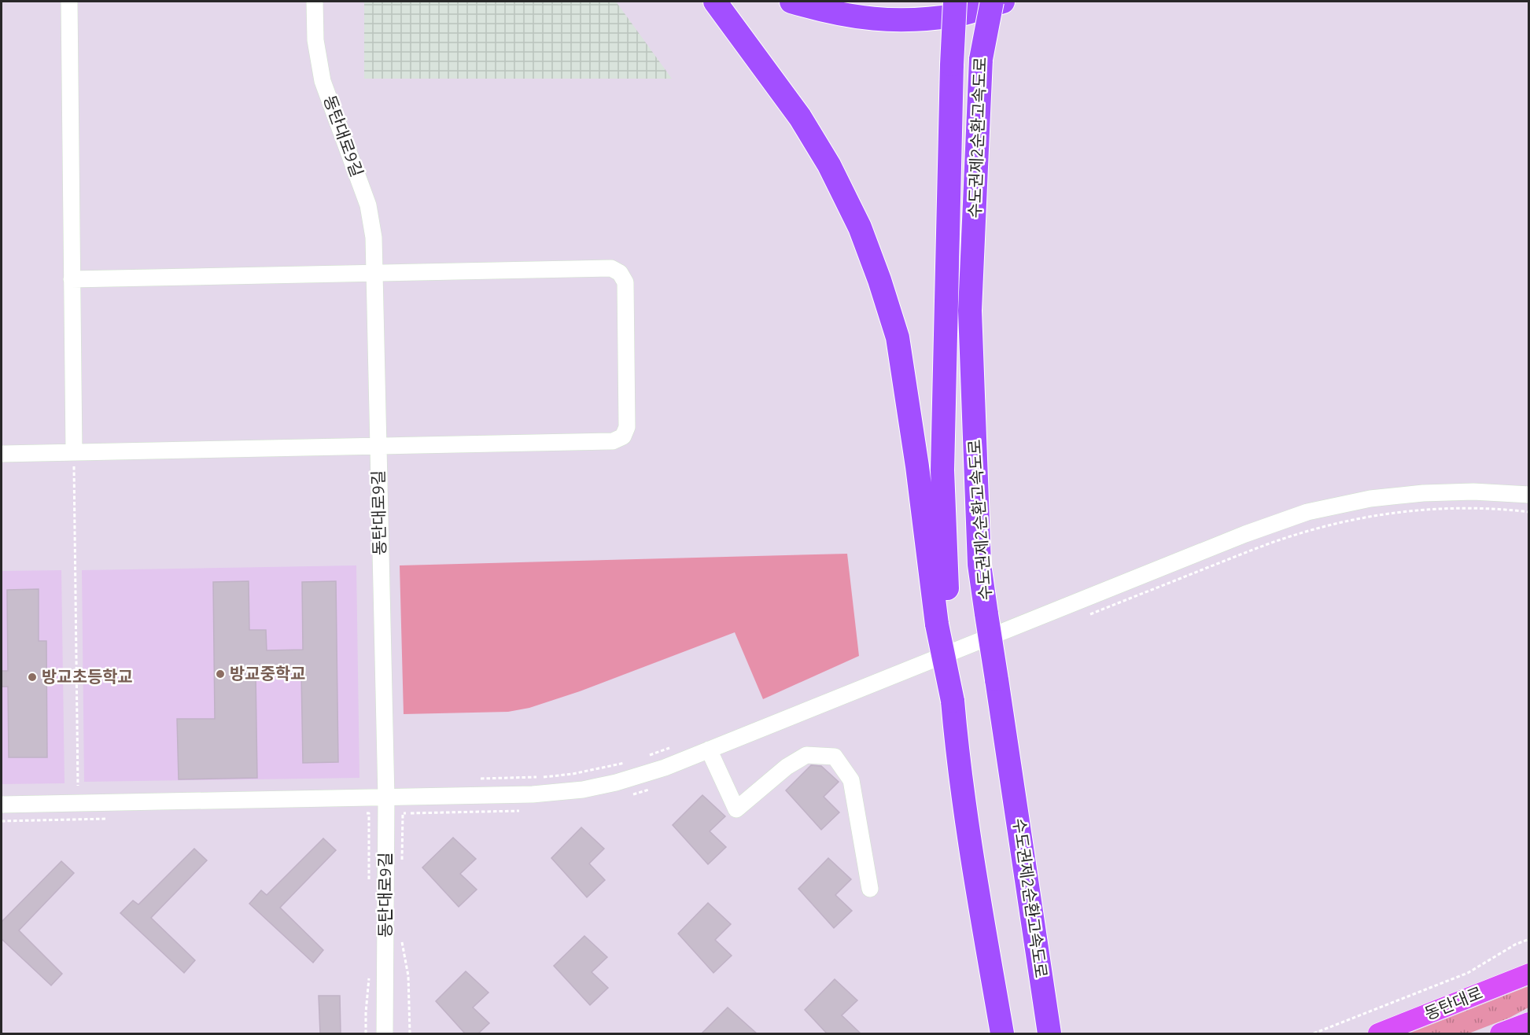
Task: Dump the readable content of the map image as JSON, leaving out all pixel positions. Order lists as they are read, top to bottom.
{
  "streets": {
    "highway": ["수도권제2순환고속도로"],
    "main road": ["동탄대로"],
    "street": ["동탄대로9길"]
  },
  "places": ["방교중학교", "방교초등학교"]
}
